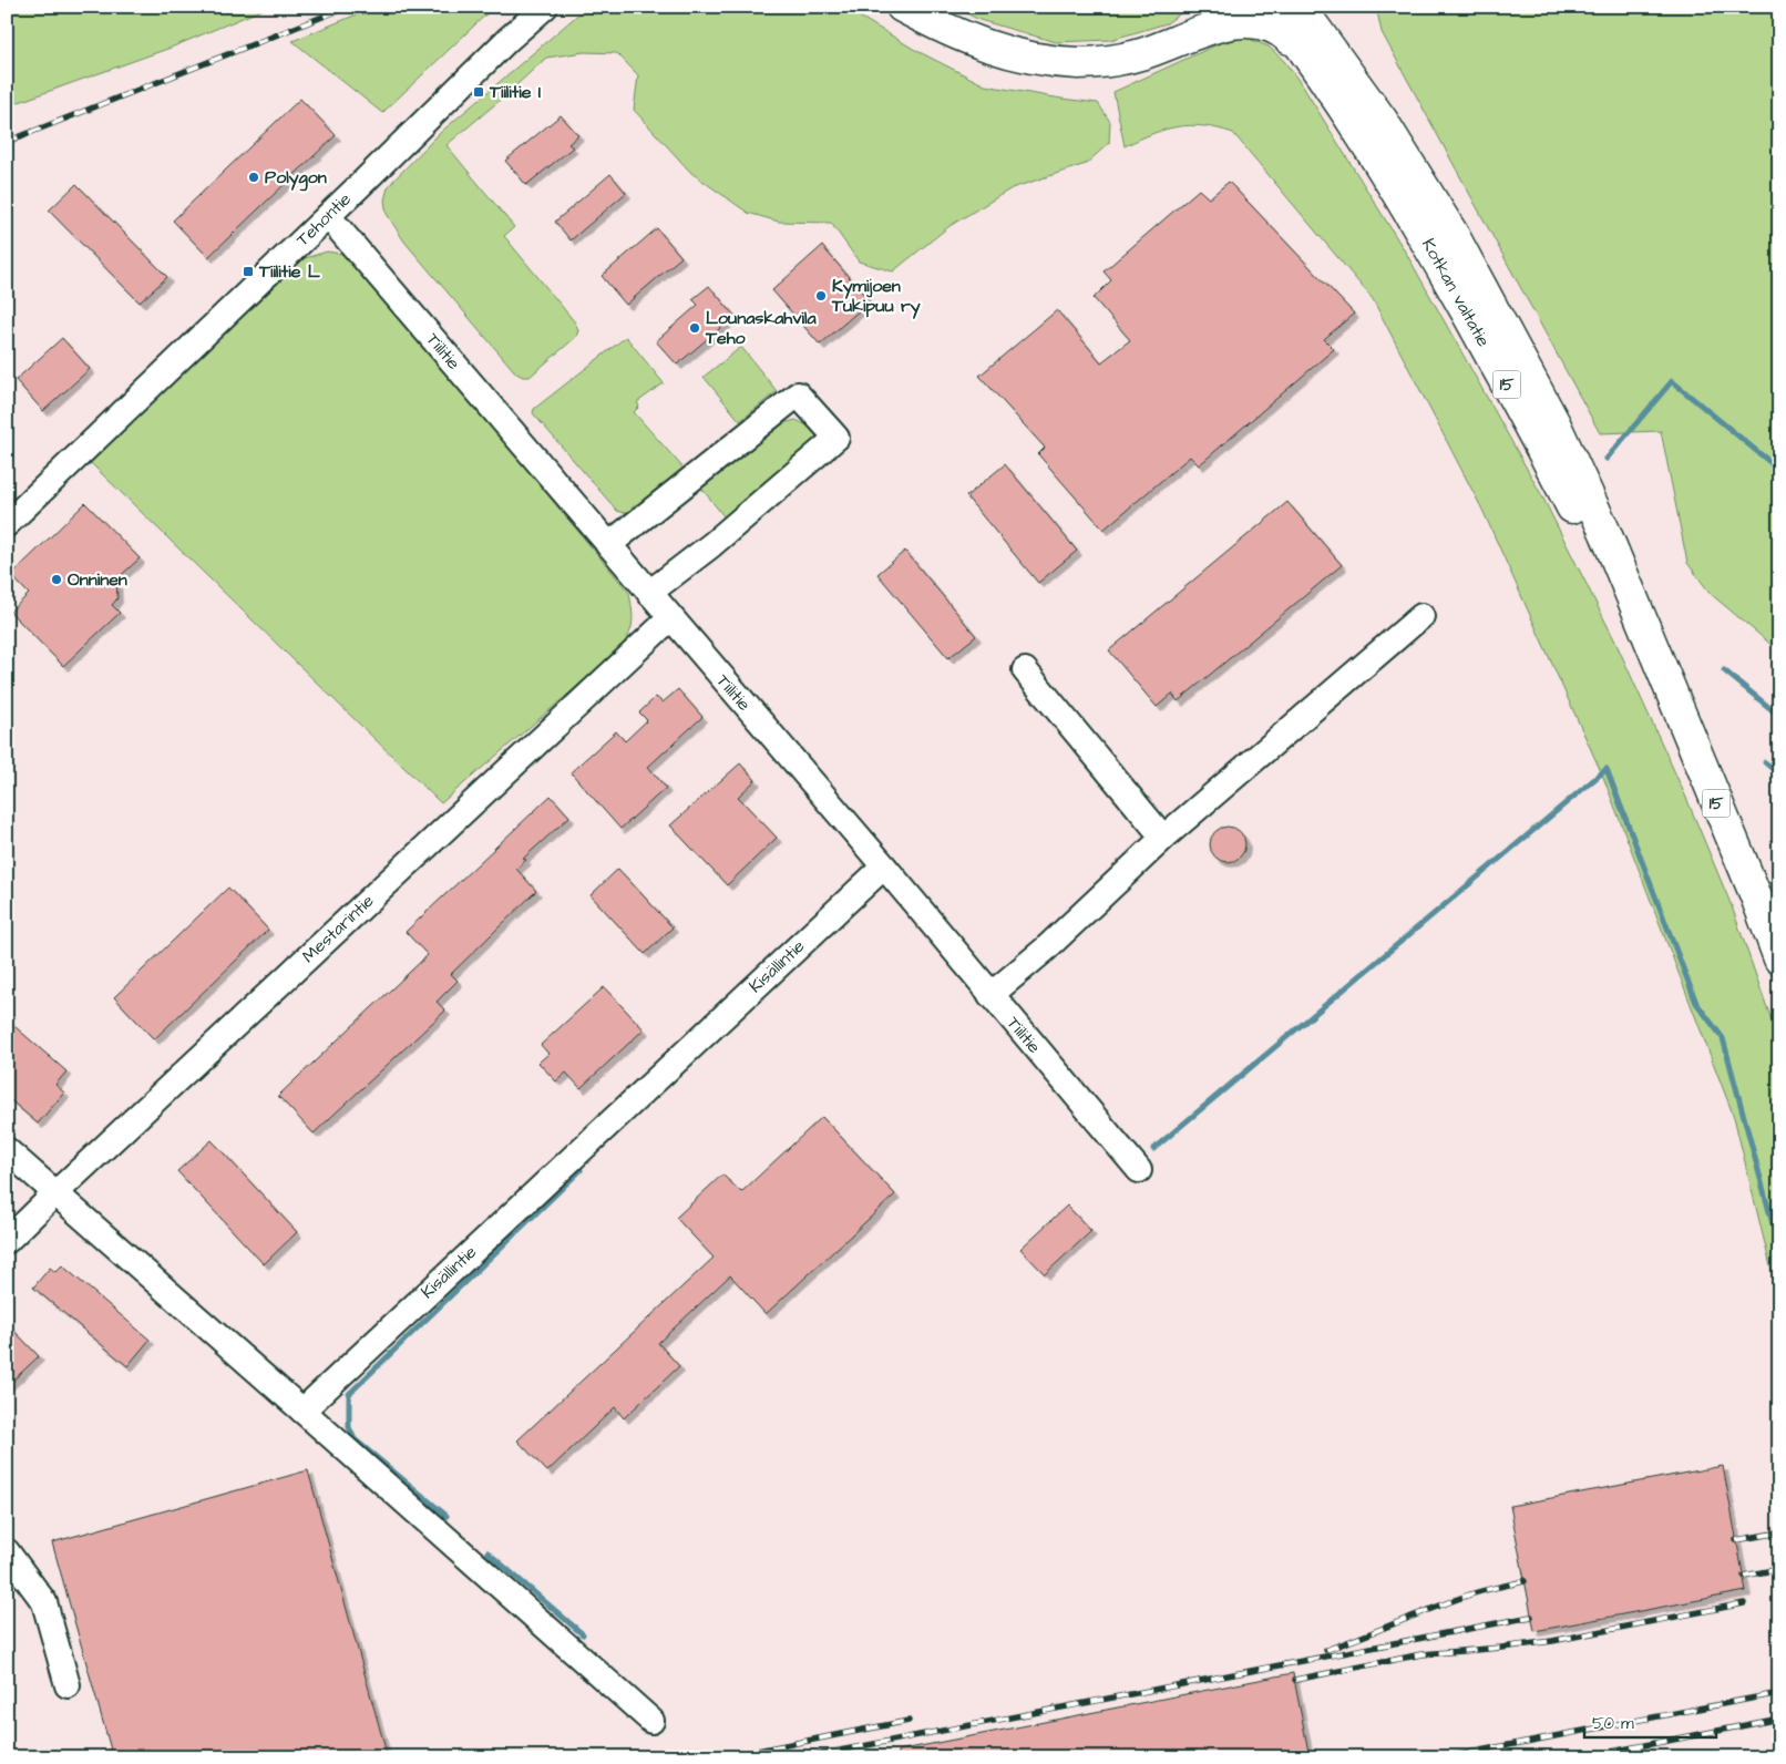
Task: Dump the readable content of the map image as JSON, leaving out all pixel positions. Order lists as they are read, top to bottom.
{
  "streets": {
    "highway": ["Kotkan valtatie", "15"],
    "street": [
      "Tehontie",
      "Tiilitie",
      "Mestarintie",
      "Kisällintie"
    ]
  },
  "crossings": [
    ["Tehontie", "Tiilitie"],
    ["Tiilitie", "Mestarintie"],
    ["Tiilitie", "Kisällintie"]
  ],
  "places": {
    "transit": ["Tiilitie I", "Tiilitie L"],
    "other": [
      "Polygon",
      "Kymijoen Tukipuu ry",
      "Lounaskahvila Teho",
      "Onninen"
    ]
  },
  "scale_bar": "50 m"
}
